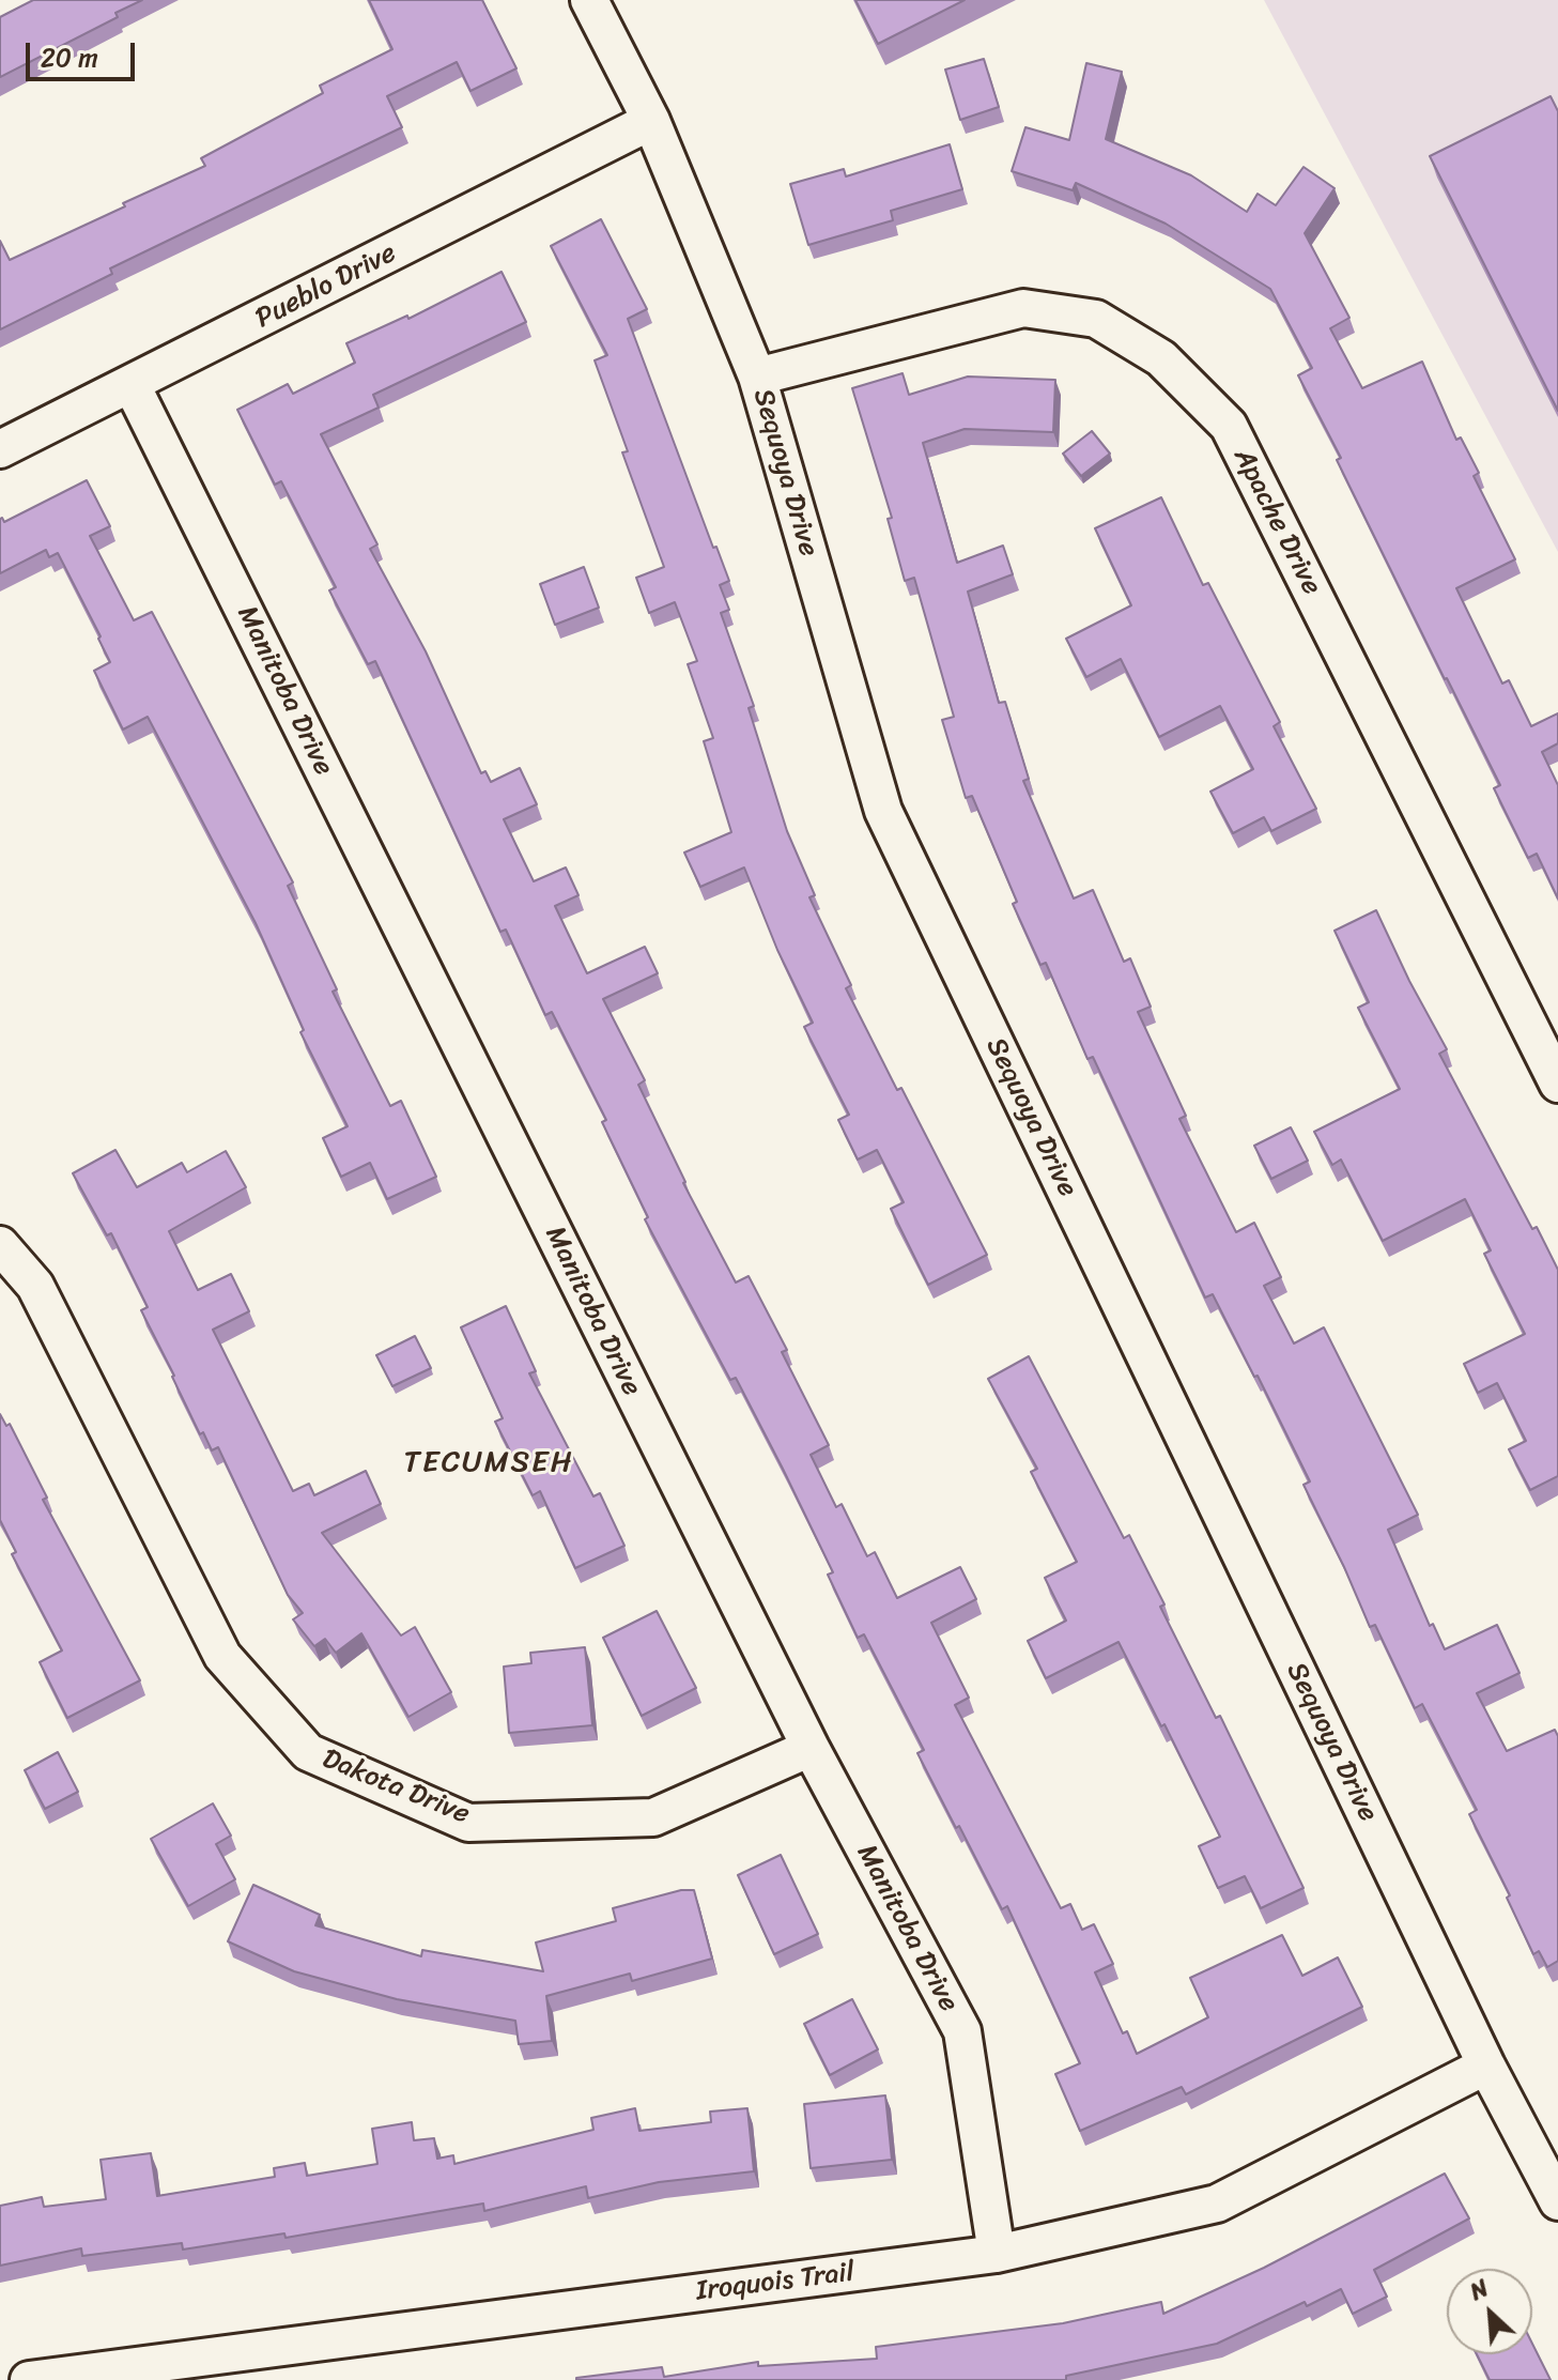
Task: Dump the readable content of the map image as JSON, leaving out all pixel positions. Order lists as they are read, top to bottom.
{
  "streets": {
    "street": [
      "Pueblo Drive",
      "Sequoya Drive",
      "Apache Drive",
      "Manitoba Drive",
      "Dakota Drive",
      "Iroquois Trail"
    ]
  },
  "crossings": [
    ["Pueblo Drive", "Sequoya Drive"],
    ["Pueblo Drive", "Manitoba Drive"],
    ["Sequoya Drive", "Apache Drive"],
    ["Sequoya Drive", "Iroquois Trail"],
    ["Manitoba Drive", "Dakota Drive"],
    ["Manitoba Drive", "Iroquois Trail"]
  ],
  "districts": ["TECUMSEH"],
  "scale_bar": "20 m",
  "north": "top left"
}
